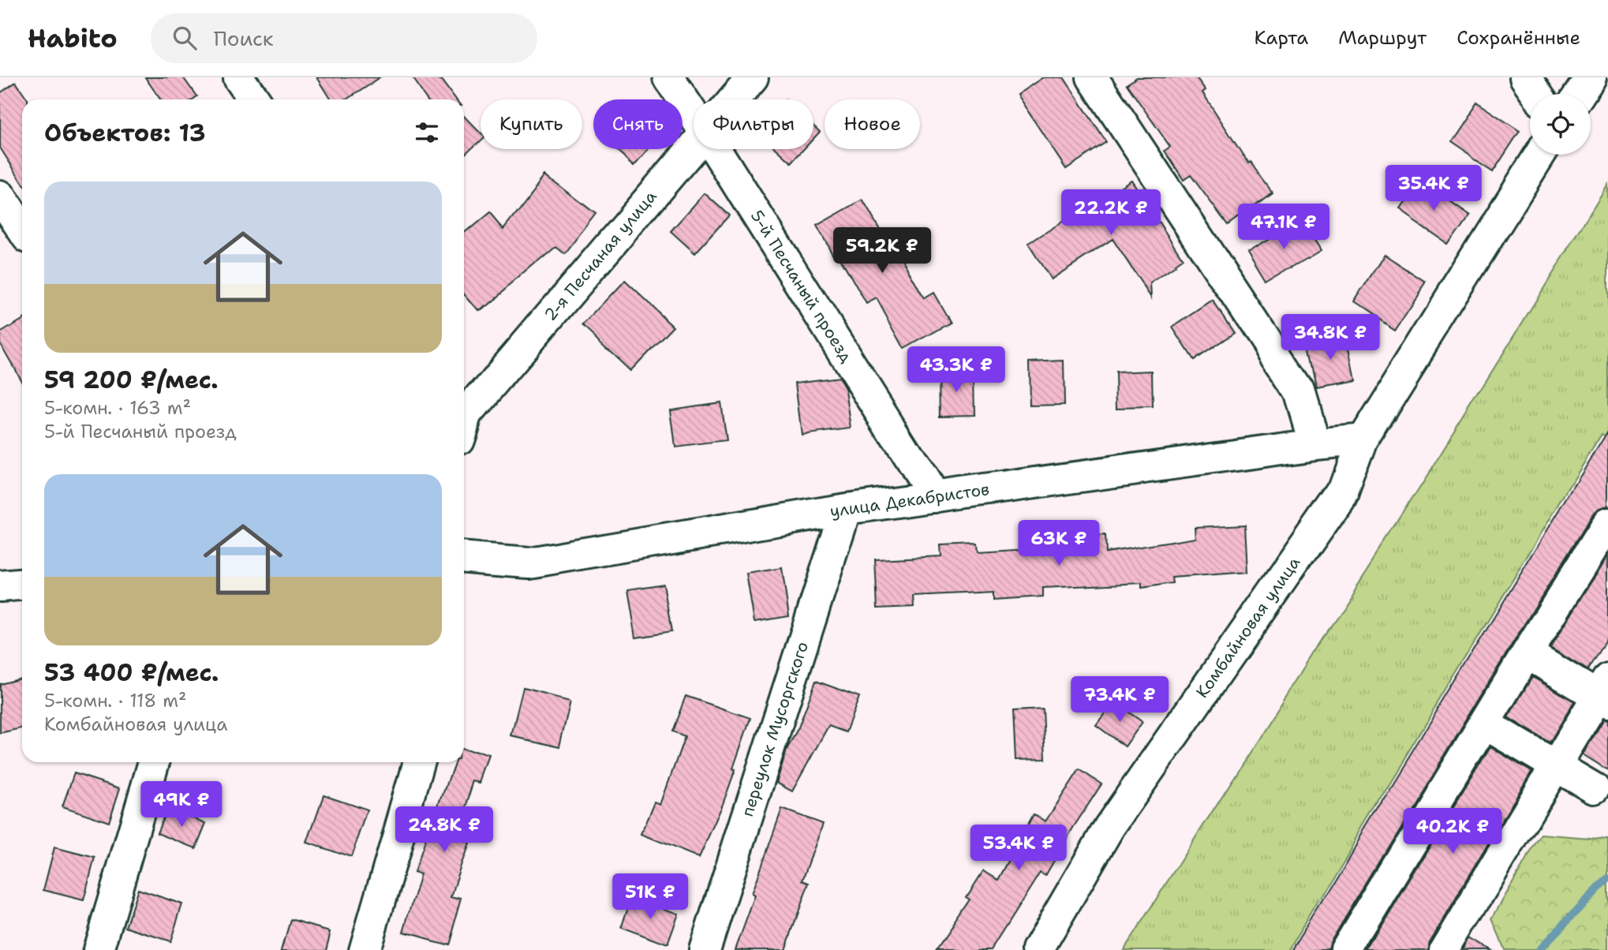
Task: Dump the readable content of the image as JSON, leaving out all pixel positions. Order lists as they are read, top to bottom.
{
  "streets": {
    "street": [
      "2-я Песчаная улица",
      "5-й Песчаный проезд",
      "улица Декабристов",
      "Комбайновая улица",
      "переулок Мусоргского"
    ]
  },
  "crossings": [
    ["5-й Песчаный проезд", "улица Декабристов"],
    ["улица Декабристов", "Комбайновая улица"],
    ["улица Декабристов", "переулок Мусоргского"]
  ],
  "page": {
    "header": "Habito",
    "search": "Поиск",
    "nav": ["Карта", "Маршрут", "Сохранённые"],
    "chip": [
      "Купить",
      "Снять",
      "Фильтры",
      "Новое"
    ],
    "heading": "Объектов: 13",
    "price": [
      "35.4K ₽",
      "22.2K ₽",
      "47.1K ₽",
      "59.2K ₽",
      "34.8K ₽",
      "43.3K ₽",
      "63K ₽",
      "73.4K ₽",
      "49K ₽",
      "24.8K ₽",
      "40.2K ₽",
      "53.4K ₽",
      "51K ₽"
    ],
    "list": [
      {
        "name": "59 200 ₽/мес.",
        "note": "5-комн. · 163 m² · 5-й Песчаный проезд"
      },
      {
        "name": "53 400 ₽/мес.",
        "note": "5-комн. · 118 m² · Комбайновая улица"
      }
    ]
  }
}
